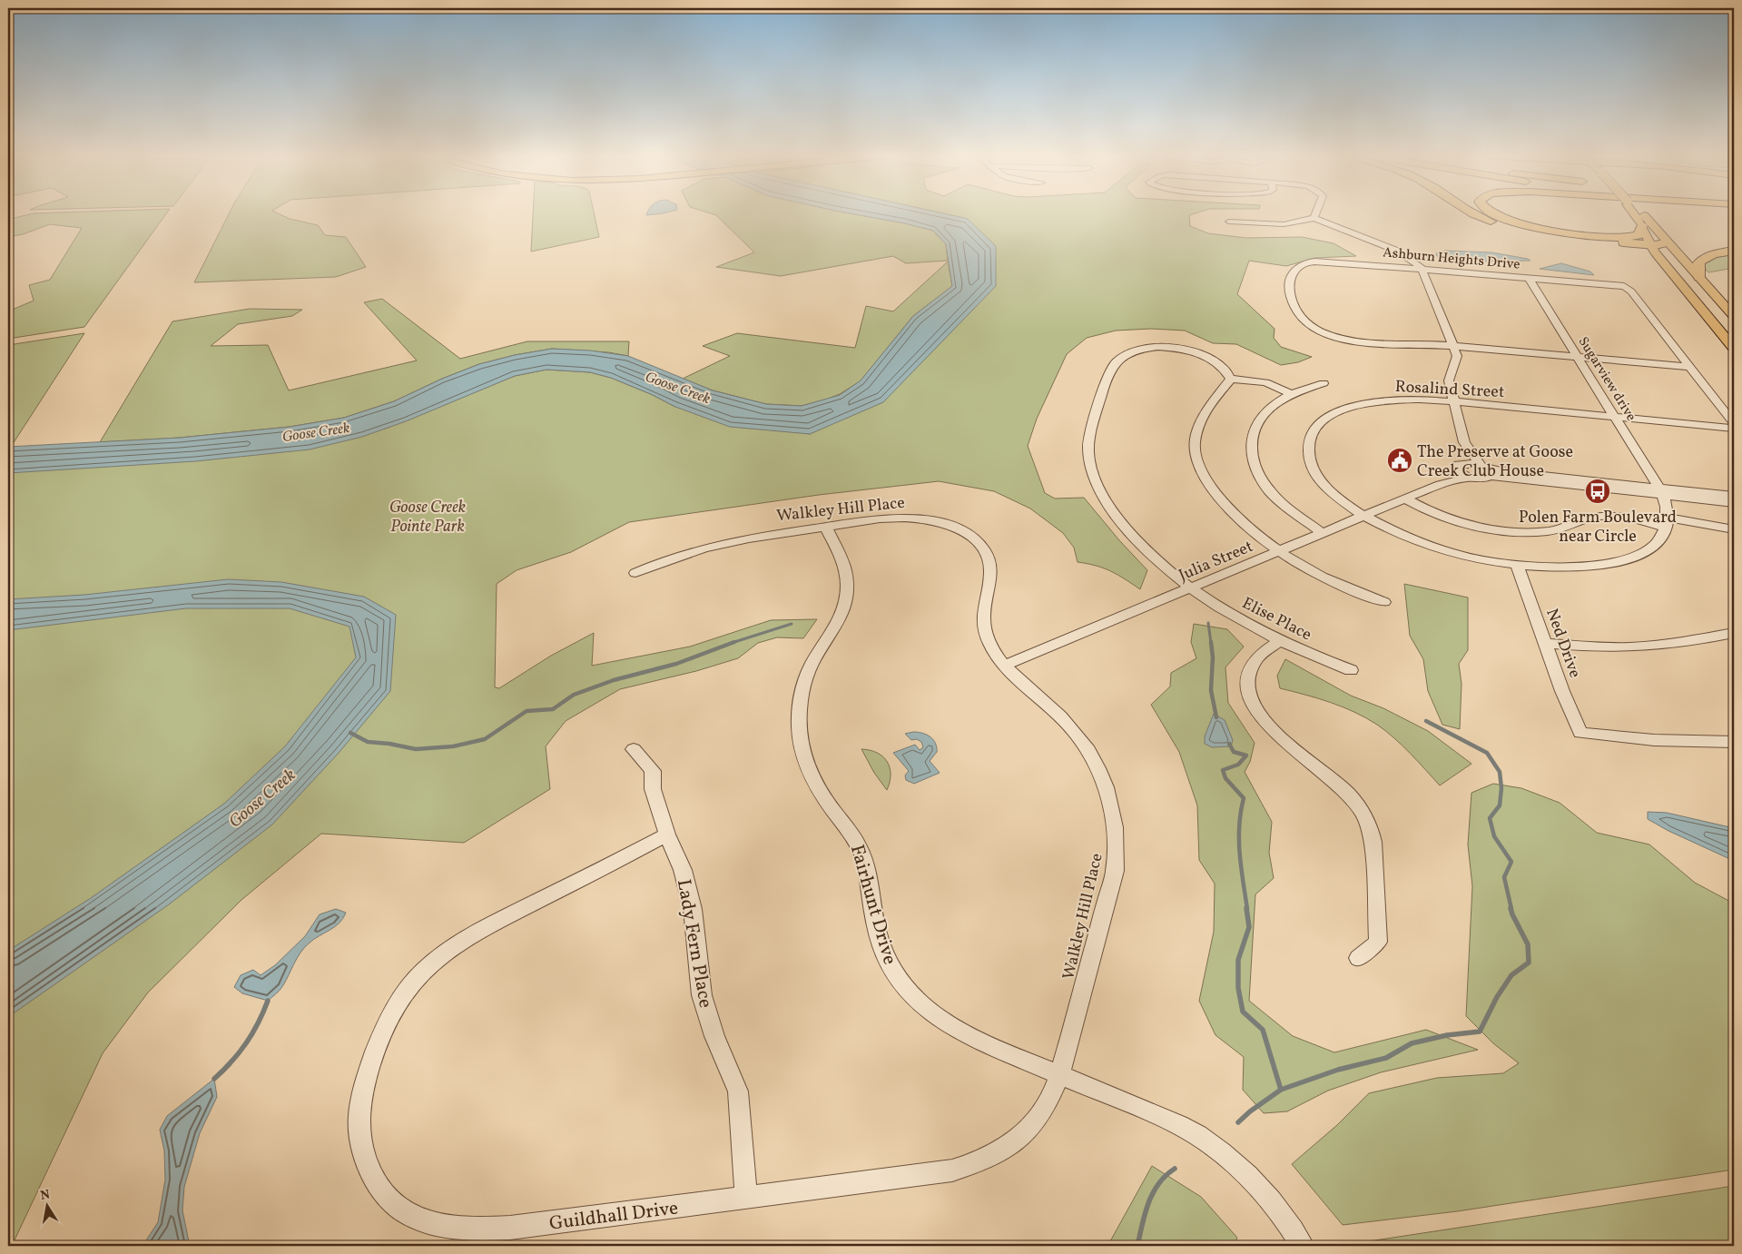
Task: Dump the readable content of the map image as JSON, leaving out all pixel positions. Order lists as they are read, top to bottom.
{
  "streets": {
    "street": [
      "Ashburn Heights Drive",
      "Sugarview drive",
      "Rosalind Street",
      "Walkley Hill Place",
      "Julia Street",
      "Elise Place",
      "Ned Drive",
      "Fairhunt Drive",
      "Lady Fern Place",
      "Guildhall Drive"
    ]
  },
  "crossings": [
    ["Ashburn Heights Drive", "Sugarview drive"],
    ["Sugarview drive", "Rosalind Street"],
    ["Rosalind Street", "Julia Street"],
    ["Rosalind Street", "Ned Drive"],
    ["Walkley Hill Place", "Julia Street"],
    ["Walkley Hill Place", "Fairhunt Drive"],
    ["Walkley Hill Place", "Guildhall Drive"],
    ["Julia Street", "Elise Place"],
    ["Fairhunt Drive", "Guildhall Drive"],
    ["Lady Fern Place", "Guildhall Drive"]
  ],
  "water": ["Goose Creek"],
  "parks": ["Goose Creek Pointe Park"],
  "places": {
    "public building": ["The Preserve at Goose Creek Club House"],
    "bus stop": ["Polen Farm Boulevard near Circle"]
  },
  "north": "top"
}
